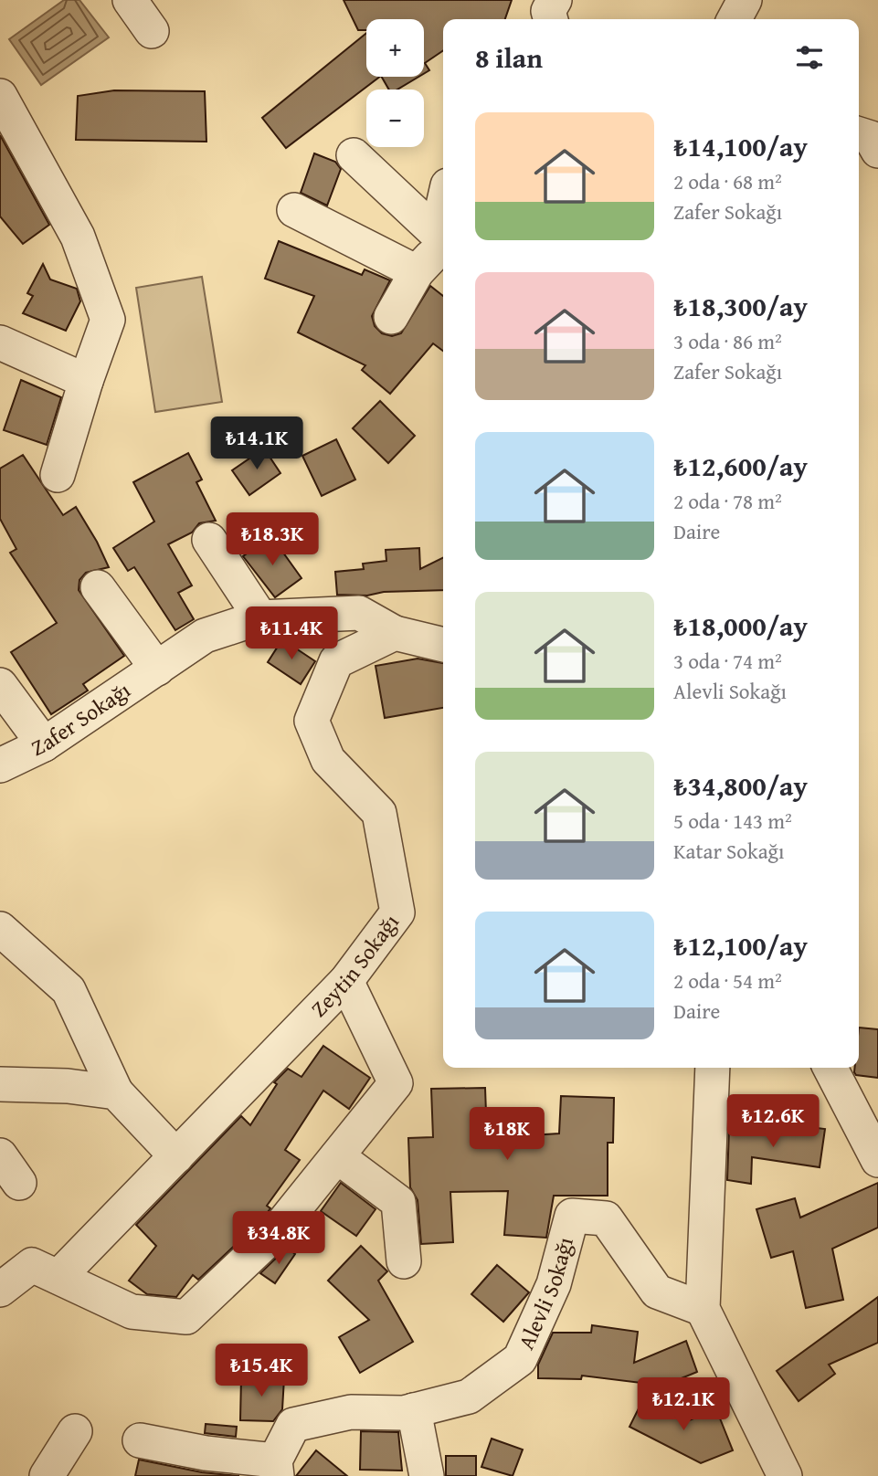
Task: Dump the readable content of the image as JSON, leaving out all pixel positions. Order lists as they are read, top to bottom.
{
  "streets": {
    "street": ["Zafer Sokağı", "Zeytin Sokağı", "Alevli Sokağı"]
  },
  "crossings": [
    ["Zafer Sokağı", "Zeytin Sokağı"]
  ],
  "page": {
    "map_buttons": ["+", "−"],
    "heading": "8 ilan",
    "list": [
      {
        "name": "₺14,100/ay",
        "note": "2 oda · 68 m² · Zafer Sokağı"
      },
      {
        "name": "₺18,300/ay",
        "note": "3 oda · 86 m² · Zafer Sokağı"
      },
      {
        "name": "₺12,600/ay",
        "note": "2 oda · 78 m² · Daire"
      },
      {
        "name": "₺18,000/ay",
        "note": "3 oda · 74 m² · Alevli Sokağı"
      },
      {
        "name": "₺34,800/ay",
        "note": "5 oda · 143 m² · Katar Sokağı"
      },
      {
        "name": "₺12,100/ay",
        "note": "2 oda · 54 m² · Daire"
      }
    ],
    "price": [
      "₺14.1K",
      "₺18.3K",
      "₺11.4K",
      "₺12.6K",
      "₺18K",
      "₺34.8K",
      "₺15.4K",
      "₺12.1K"
    ]
  }
}
